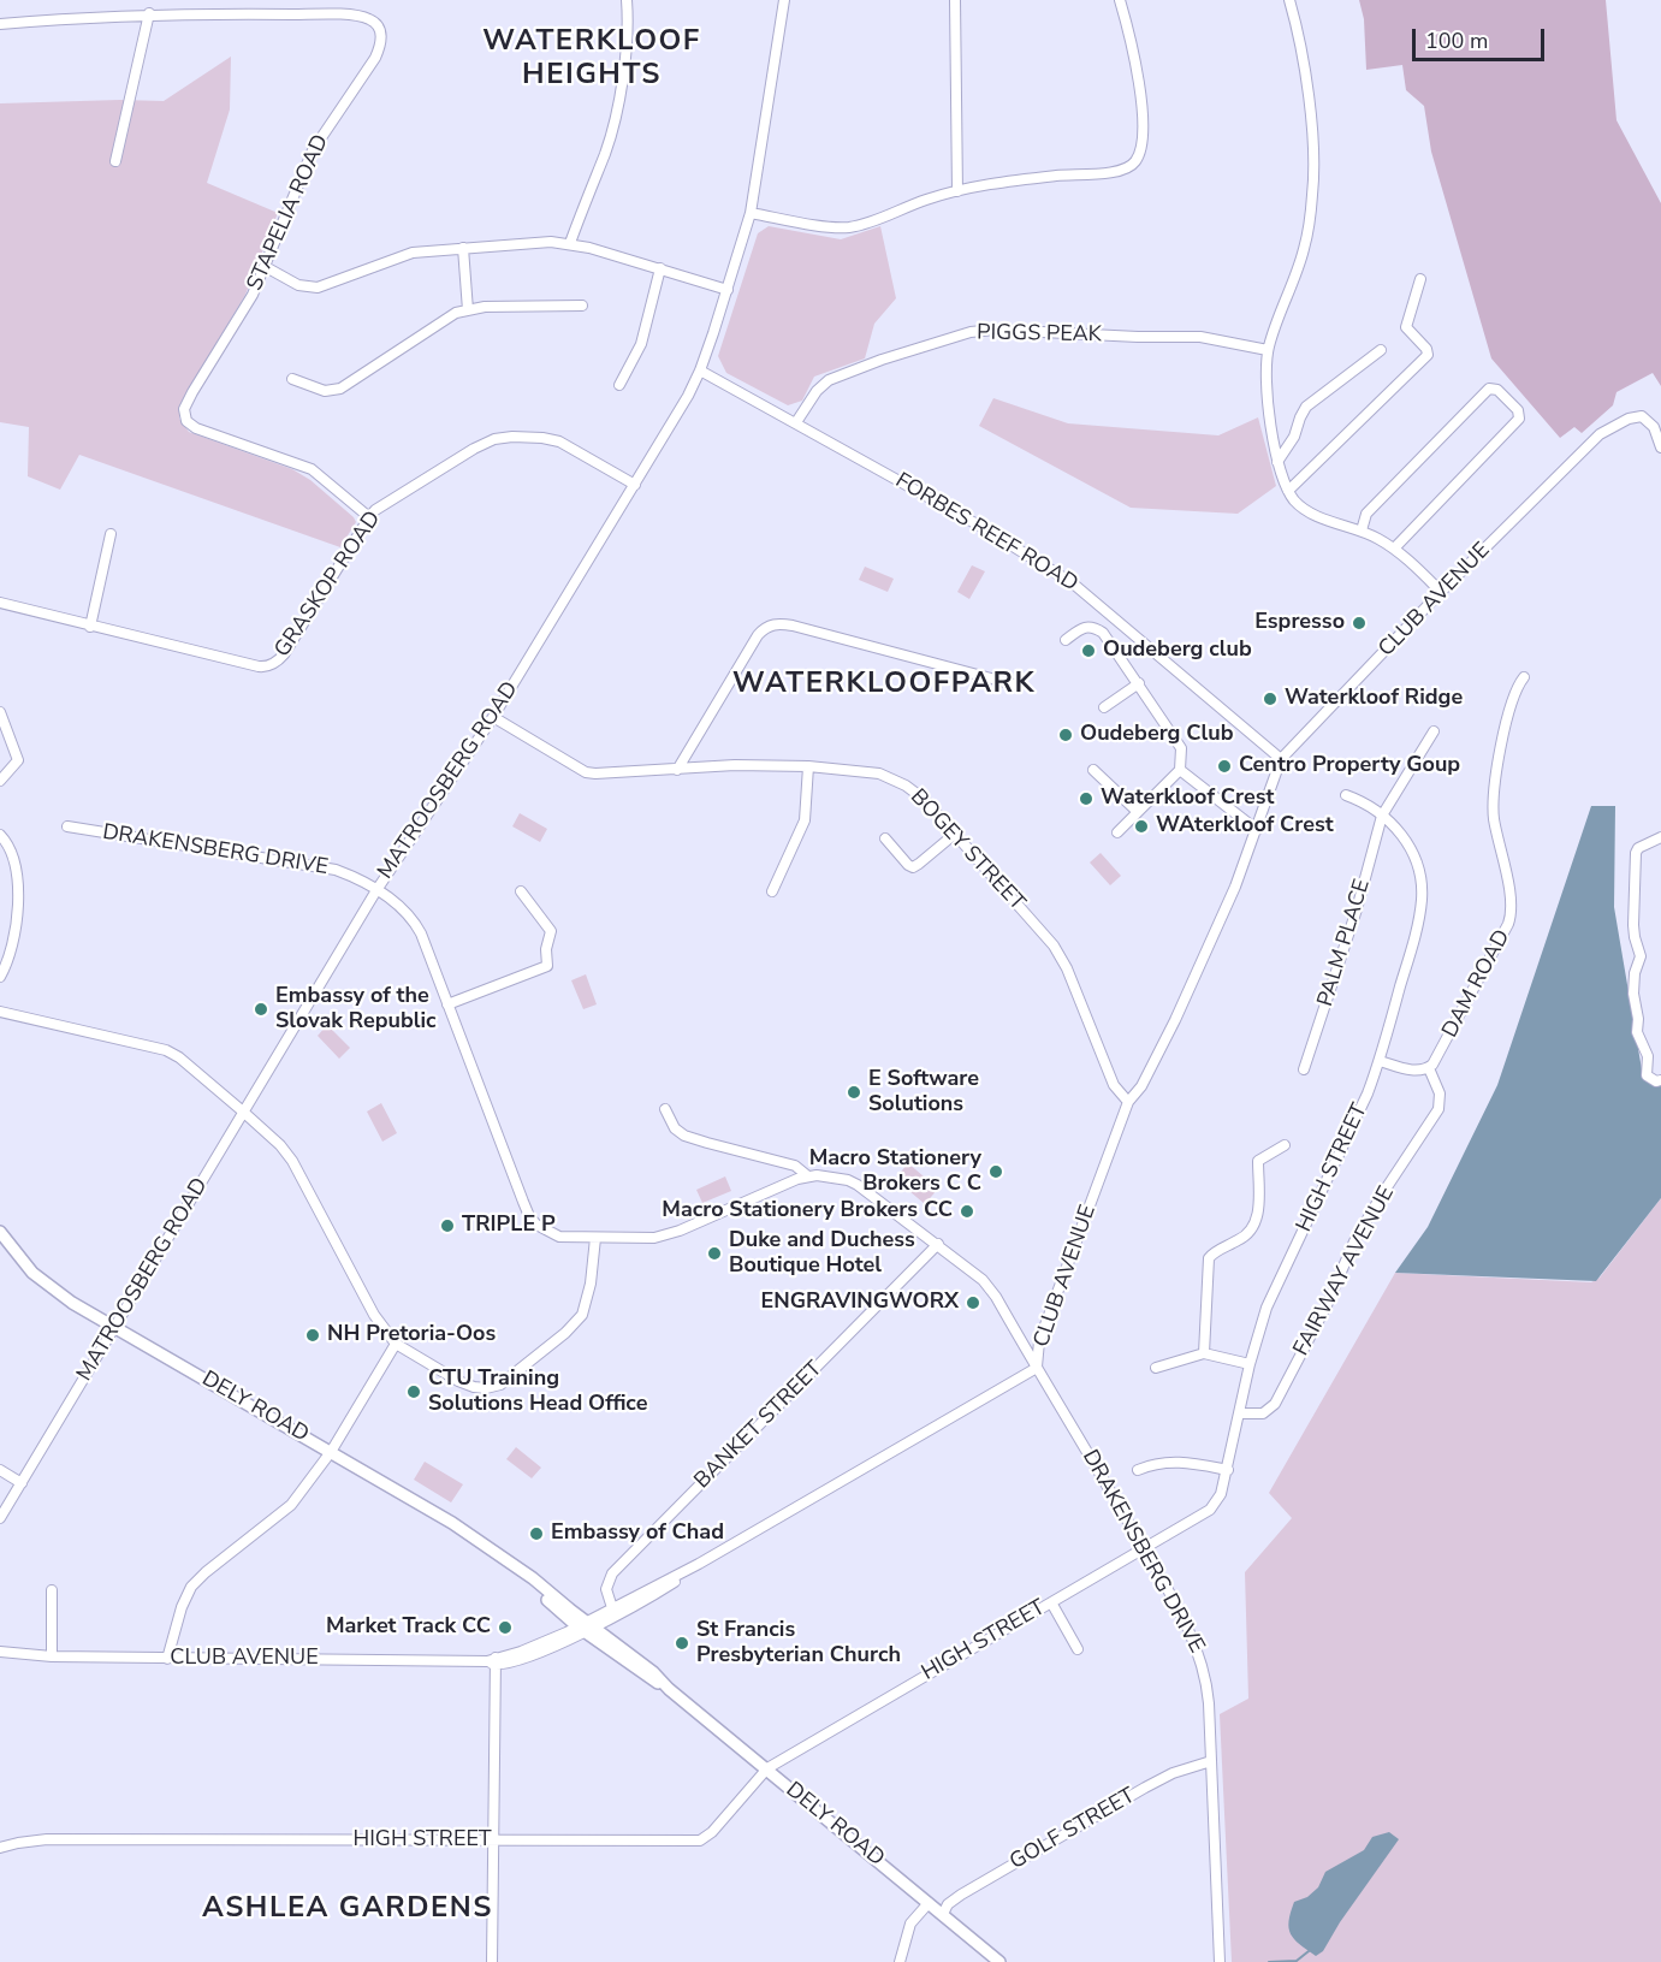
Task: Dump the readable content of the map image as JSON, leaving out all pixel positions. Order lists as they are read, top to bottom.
{
  "streets": {
    "street": [
      "STAPELIA ROAD",
      "PIGGS PEAK",
      "FORBES REEF ROAD",
      "GRASKOP ROAD",
      "CLUB AVENUE",
      "MATROOSBERG ROAD",
      "DRAKENSBERG DRIVE",
      "BOGEY STREET",
      "PALM PLACE",
      "DAM ROAD",
      "HIGH STREET",
      "FAIRWAY AVENUE",
      "DELY ROAD",
      "BANKET STREET",
      "GOLF STREET"
    ]
  },
  "crossings": [
    ["STAPELIA ROAD", "GRASKOP ROAD"],
    ["PIGGS PEAK", "FORBES REEF ROAD"],
    ["FORBES REEF ROAD", "CLUB AVENUE"],
    ["FORBES REEF ROAD", "MATROOSBERG ROAD"],
    ["GRASKOP ROAD", "MATROOSBERG ROAD"],
    ["CLUB AVENUE", "DRAKENSBERG DRIVE"],
    ["CLUB AVENUE", "BOGEY STREET"],
    ["CLUB AVENUE", "DELY ROAD"],
    ["CLUB AVENUE", "BANKET STREET"],
    ["MATROOSBERG ROAD", "DRAKENSBERG DRIVE"],
    ["MATROOSBERG ROAD", "BOGEY STREET"],
    ["MATROOSBERG ROAD", "DELY ROAD"],
    ["DRAKENSBERG DRIVE", "HIGH STREET"],
    ["DRAKENSBERG DRIVE", "BANKET STREET"],
    ["DRAKENSBERG DRIVE", "GOLF STREET"],
    ["PALM PLACE", "HIGH STREET"],
    ["DAM ROAD", "FAIRWAY AVENUE"],
    ["HIGH STREET", "FAIRWAY AVENUE"],
    ["HIGH STREET", "DELY ROAD"],
    ["DELY ROAD", "GOLF STREET"]
  ],
  "districts": ["WATERKLOOF HEIGHTS", "WATERKLOOFPARK", "ASHLEA GARDENS"],
  "places": [
    "Espresso",
    "Oudeberg club",
    "Waterkloof Ridge",
    "Oudeberg Club",
    "Centro Property Goup",
    "Waterkloof Crest",
    "WAterkloof Crest",
    "Embassy of the Slovak Republic",
    "E Software Solutions",
    "Macro Stationery Brokers C C",
    "Macro Stationery Brokers CC",
    "TRIPLE P",
    "Duke and Duchess Boutique Hotel",
    "ENGRAVINGWORX",
    "NH Pretoria-Oos",
    "CTU Training Solutions Head Office",
    "Embassy of Chad",
    "Market Track CC",
    "St Francis Presbyterian Church"
  ],
  "scale_bar": "100 m"
}
